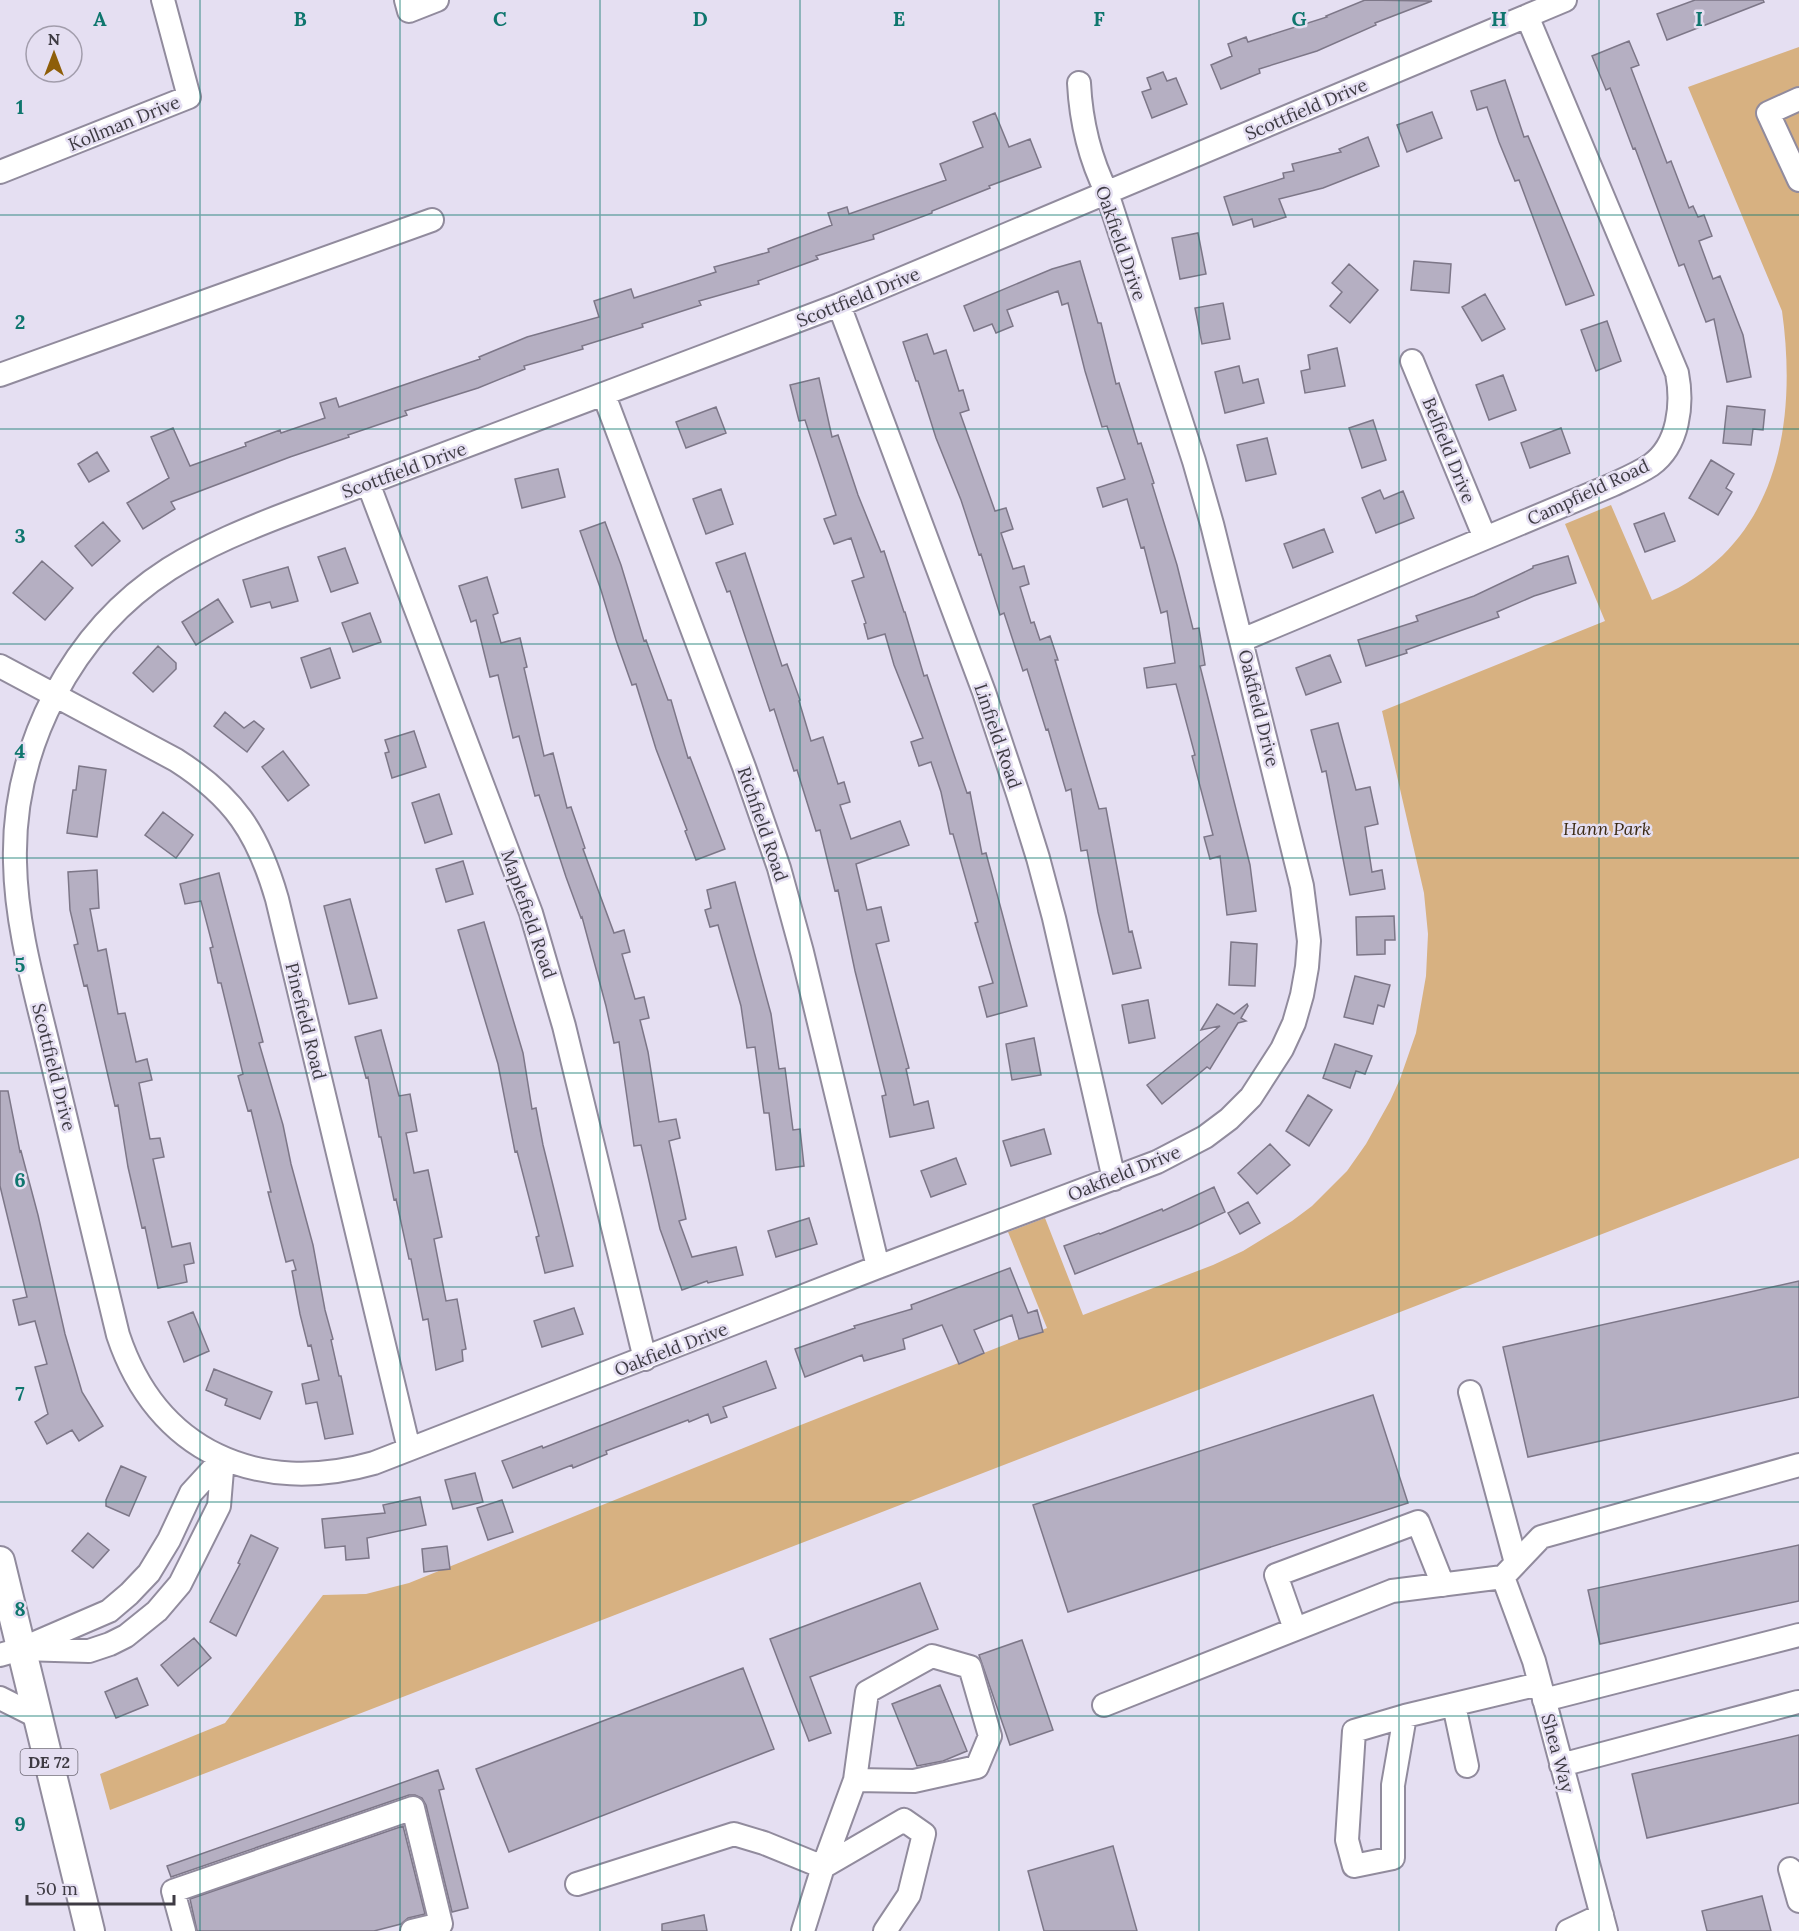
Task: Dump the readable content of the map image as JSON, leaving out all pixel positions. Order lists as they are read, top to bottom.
{
  "streets": {
    "main road": ["DE 72"],
    "street": [
      "Scottfield Drive",
      "Kollman Drive",
      "Oakfield Drive",
      "Belfield Drive",
      "Campfield Road",
      "Linfield Road",
      "Richfield Road",
      "Maplefield Road",
      "Pinefield Road",
      "Shea Way"
    ]
  },
  "crossings": [
    ["Scottfield Drive", "Oakfield Drive"],
    ["Scottfield Drive", "Campfield Road"],
    ["Scottfield Drive", "Linfield Road"],
    ["Scottfield Drive", "Richfield Road"],
    ["Scottfield Drive", "Maplefield Road"],
    ["Scottfield Drive", "Pinefield Road"],
    ["Oakfield Drive", "Campfield Road"],
    ["Oakfield Drive", "Linfield Road"],
    ["Oakfield Drive", "Richfield Road"],
    ["Oakfield Drive", "Maplefield Road"],
    ["Oakfield Drive", "Pinefield Road"],
    ["Belfield Drive", "Campfield Road"]
  ],
  "parks": ["Hann Park"],
  "scale_bar": "50 m",
  "north": "top",
  "grid": {
    "columns": [
      "A",
      "B",
      "C",
      "D",
      "E",
      "F",
      "G",
      "H",
      "I"
    ],
    "rows": [
      "1",
      "2",
      "3",
      "4",
      "5",
      "6",
      "7",
      "8",
      "9"
    ]
  }
}
